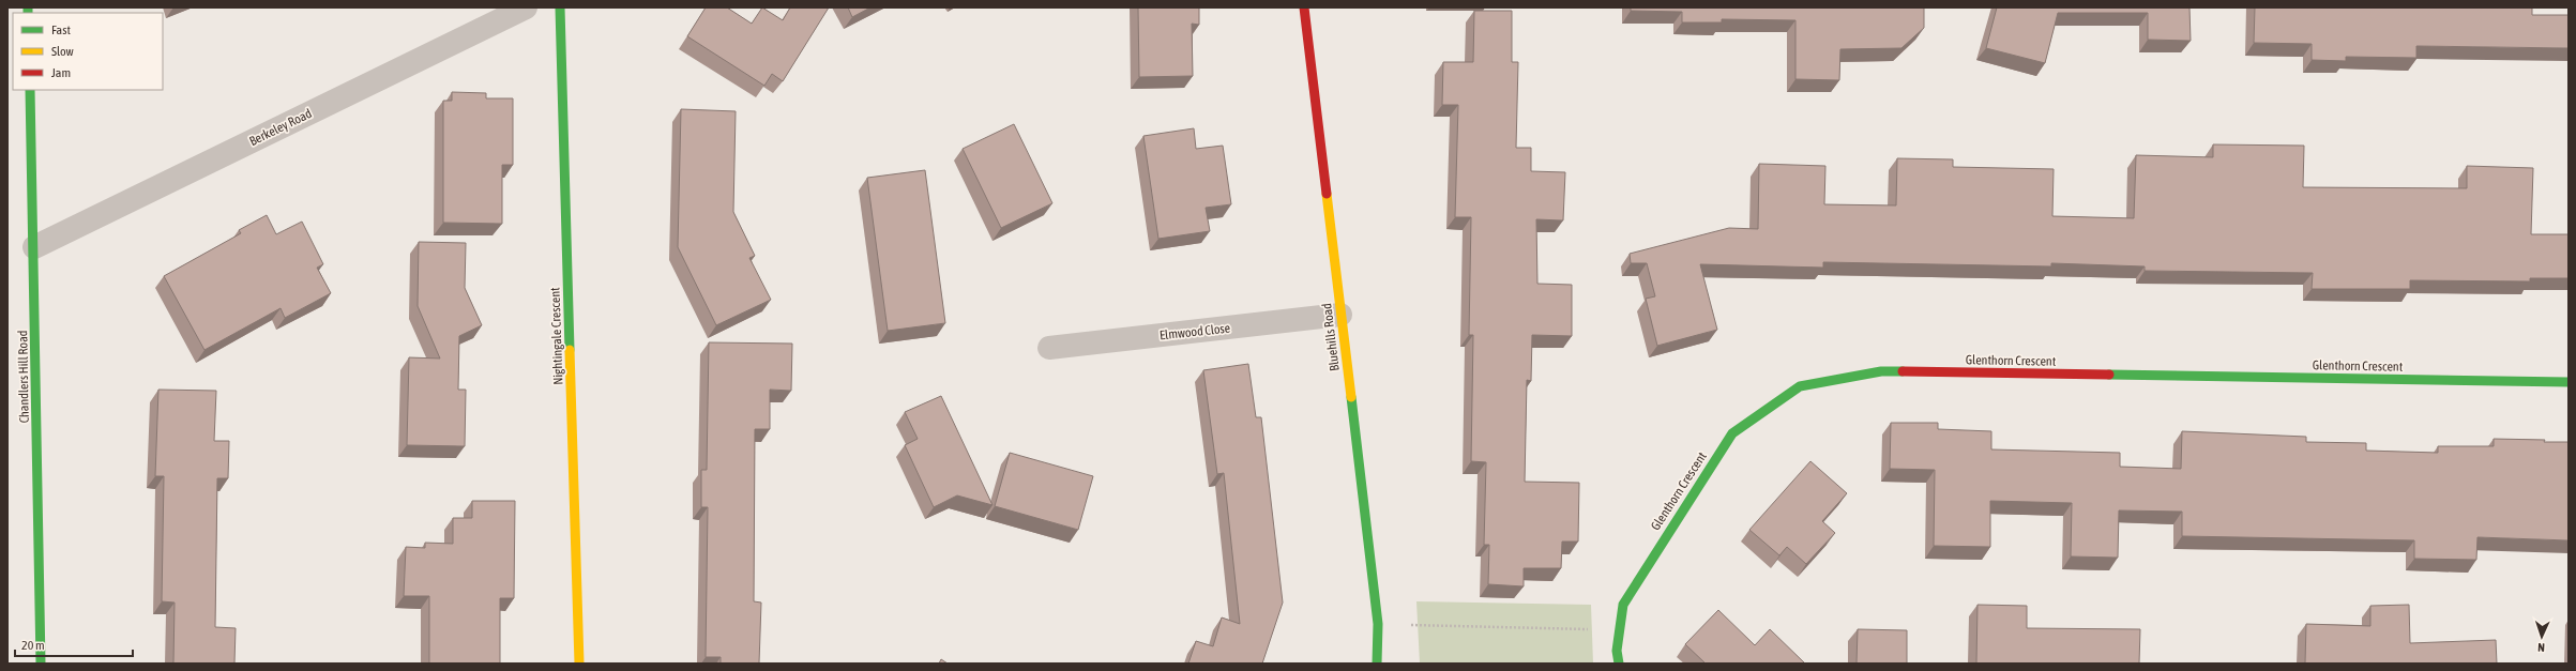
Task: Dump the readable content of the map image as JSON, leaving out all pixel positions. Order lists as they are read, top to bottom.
{
  "streets": {
    "street": [
      "Berkeley Road",
      "Elmwood Close",
      "Nightingale Crescent",
      "Bluehills Road",
      "Glenthorn Crescent",
      "Chandlers Hill Road"
    ]
  },
  "crossings": [
    ["Berkeley Road", "Chandlers Hill Road"],
    ["Elmwood Close", "Bluehills Road"]
  ],
  "legend": ["Fast", "Slow", "Jam"],
  "scale_bar": "20 m",
  "north": "bottom"
}
